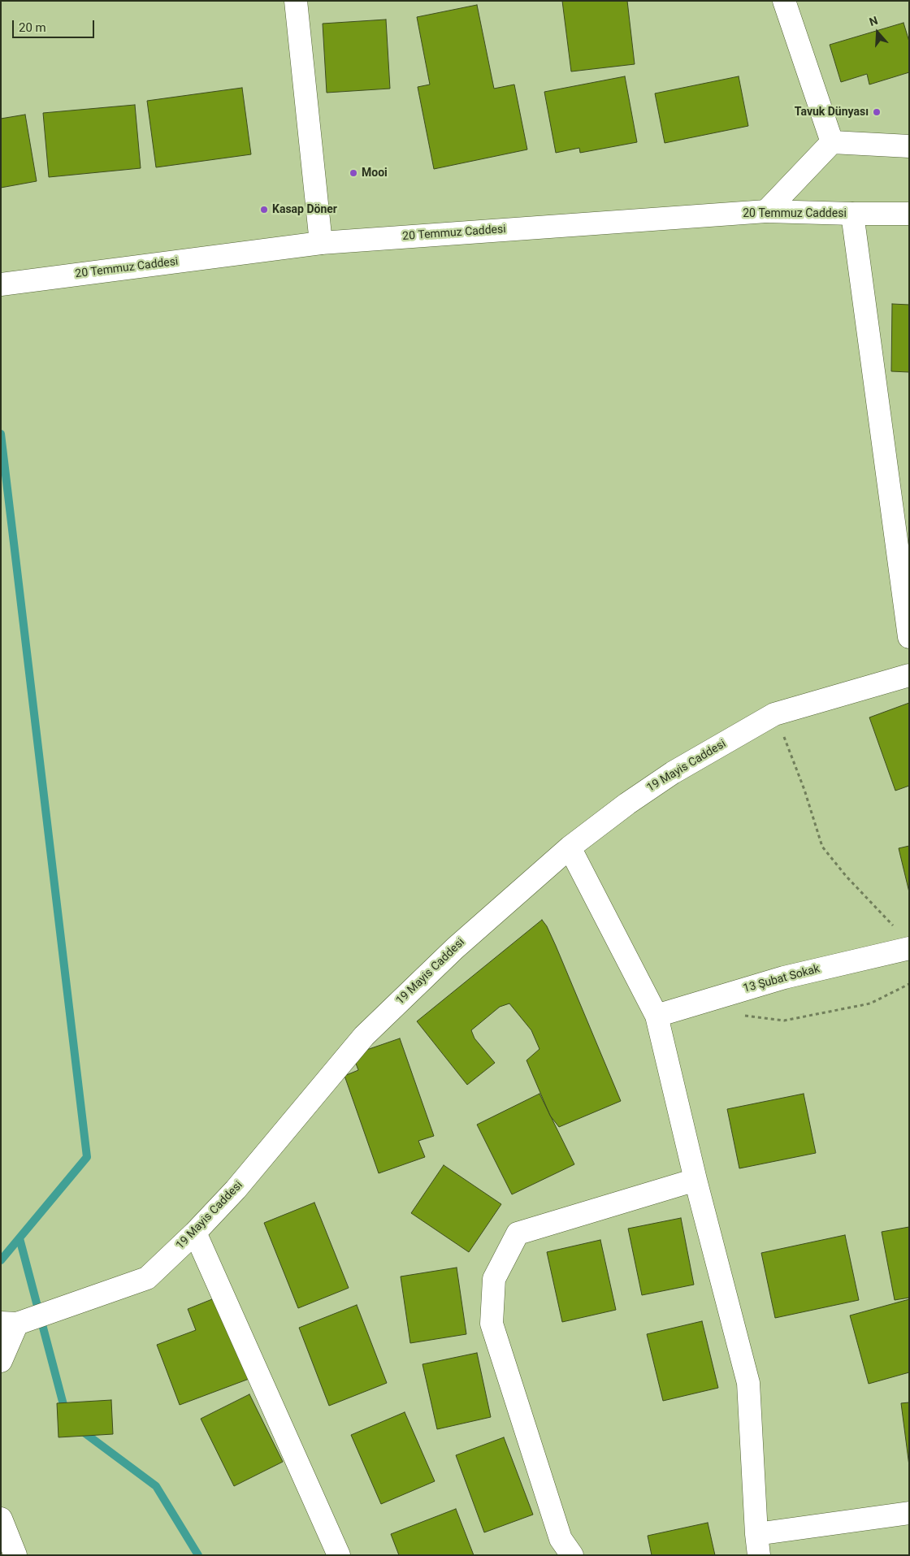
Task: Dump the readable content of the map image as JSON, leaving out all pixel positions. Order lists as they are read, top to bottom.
{
  "streets": {
    "street": ["20 Temmuz Caddesi", "19 Mayis Caddesi", "13 Şubat Sokak"]
  },
  "places": ["Tavuk Dünyası", "Mooi", "Kasap Döner"],
  "scale_bar": "20 m",
  "north": "top"
}
